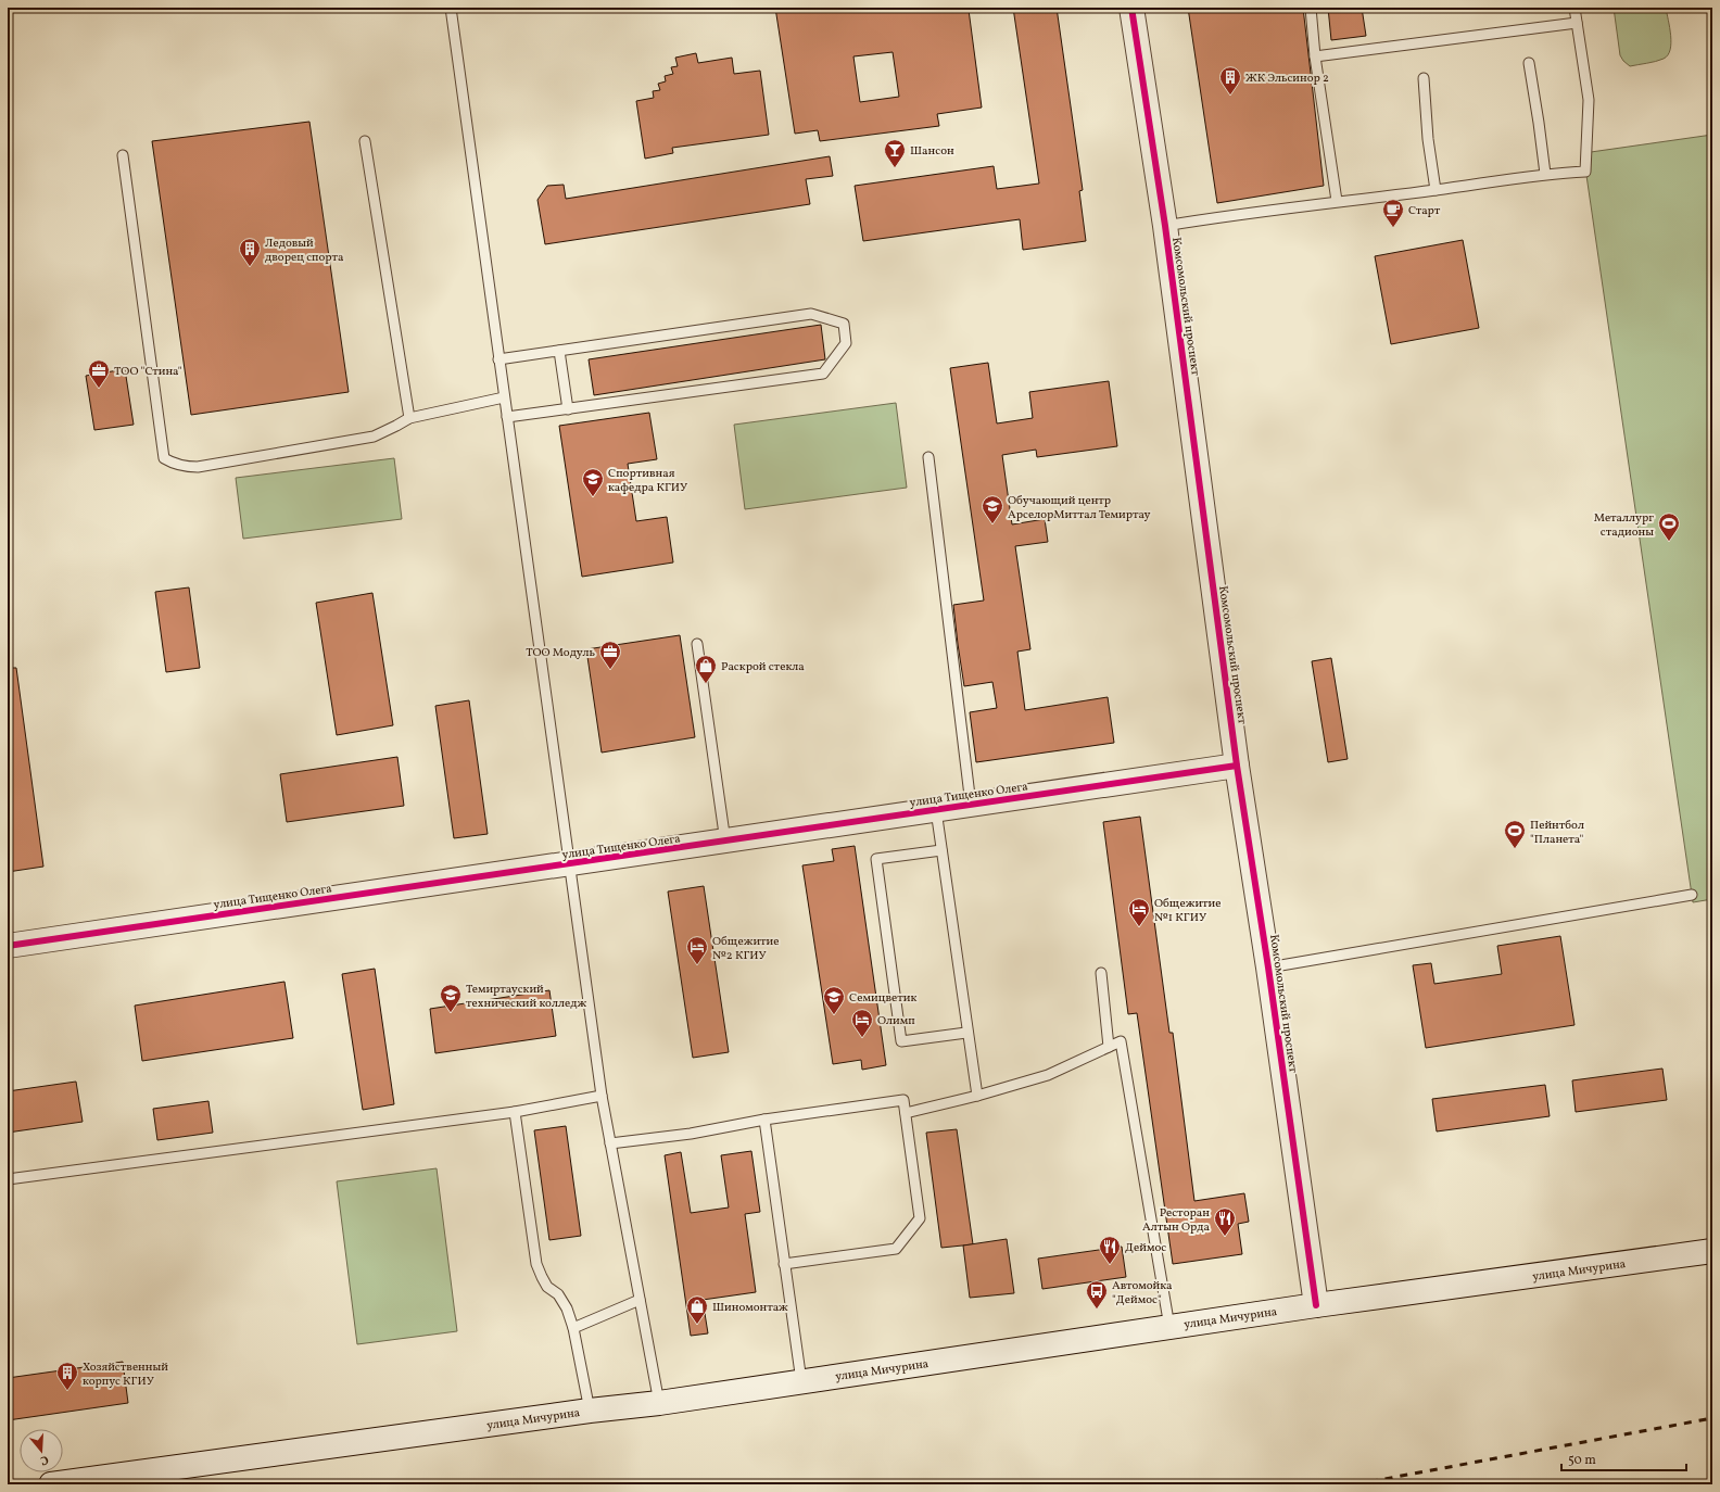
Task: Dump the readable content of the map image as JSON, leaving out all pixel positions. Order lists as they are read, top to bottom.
{
  "streets": {
    "street": ["Комсомольский проспект", "улица Тищенко Олега", "улица Мичурина"]
  },
  "crossings": [
    ["Комсомольский проспект", "улица Тищенко Олега"],
    ["Комсомольский проспект", "улица Мичурина"]
  ],
  "places": {
    "building": ["ЖК Эльсинор 2", "Ледовый дворец спорта", "Хозяйственный корпус КГИУ"],
    "bar": ["Шансон"],
    "cafe": ["Старт"],
    "office": ["ТОО \"Стина\"", "ТОО Модуль"],
    "school or university": [
      "Спортивная кафедра КГИУ",
      "Обучающий центр АрселорМиттал Темиртау",
      "Темиртауский технический колледж",
      "Семицветик"
    ],
    "sports": ["Металлург стадионы", "Пейнтбол \"Планета\""],
    "shop": ["Раскрой стекла", "Шиномонтаж"],
    "hotel": ["Общежитие №1 КГИУ", "Общежитие №2 КГИУ", "Олимп"],
    "restaurant": ["Ресторан Алтын Орда", "Деймос"],
    "bus stop": ["Автомойка \"Деймос\""]
  },
  "scale_bar": "50 m",
  "north": "bottom"
}
